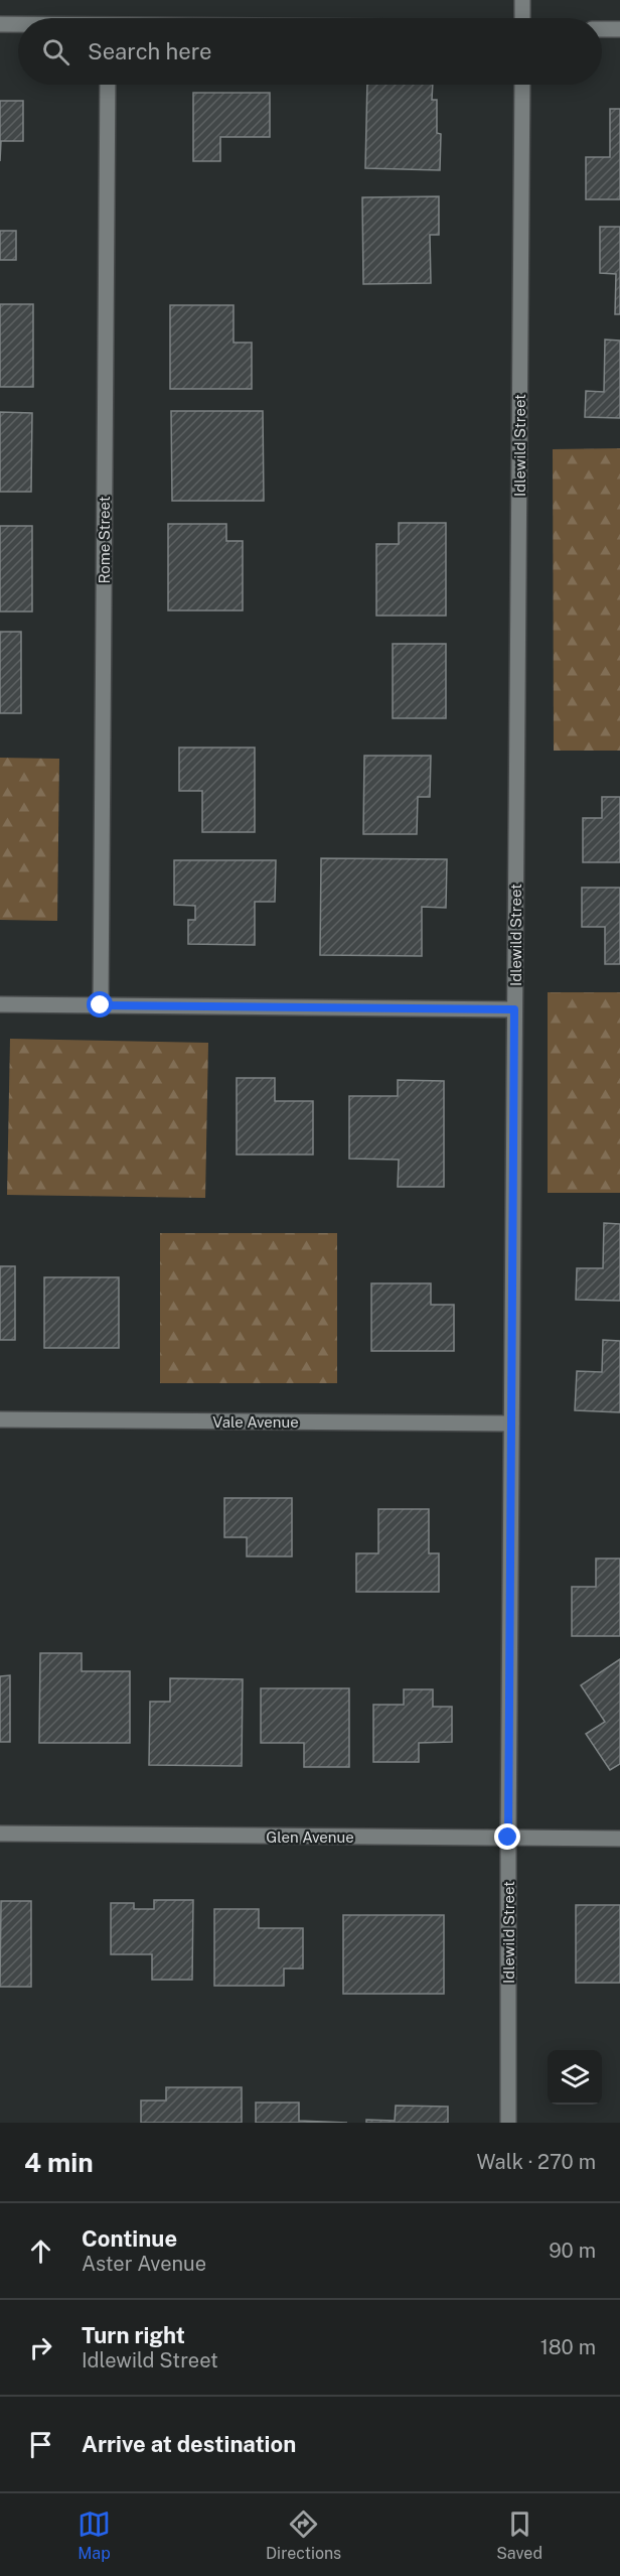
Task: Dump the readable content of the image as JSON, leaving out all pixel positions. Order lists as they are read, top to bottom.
{
  "streets": {
    "street": [
      "Idlewild Street",
      "Rome Street",
      "Vale Avenue",
      "Glen Avenue"
    ]
  },
  "crossings": [
    ["Idlewild Street", "Vale Avenue"],
    ["Idlewild Street", "Glen Avenue"]
  ],
  "page": {
    "search": "Search here",
    "heading": ["4 min", "Walk · 270 m"],
    "list": [
      ["Continue", "Aster Avenue", "90 m"],
      ["Turn right", "Idlewild Street", "180 m"],
      "Arrive at destination"
    ],
    "nav": ["Map", "Directions", "Saved"]
  }
}
